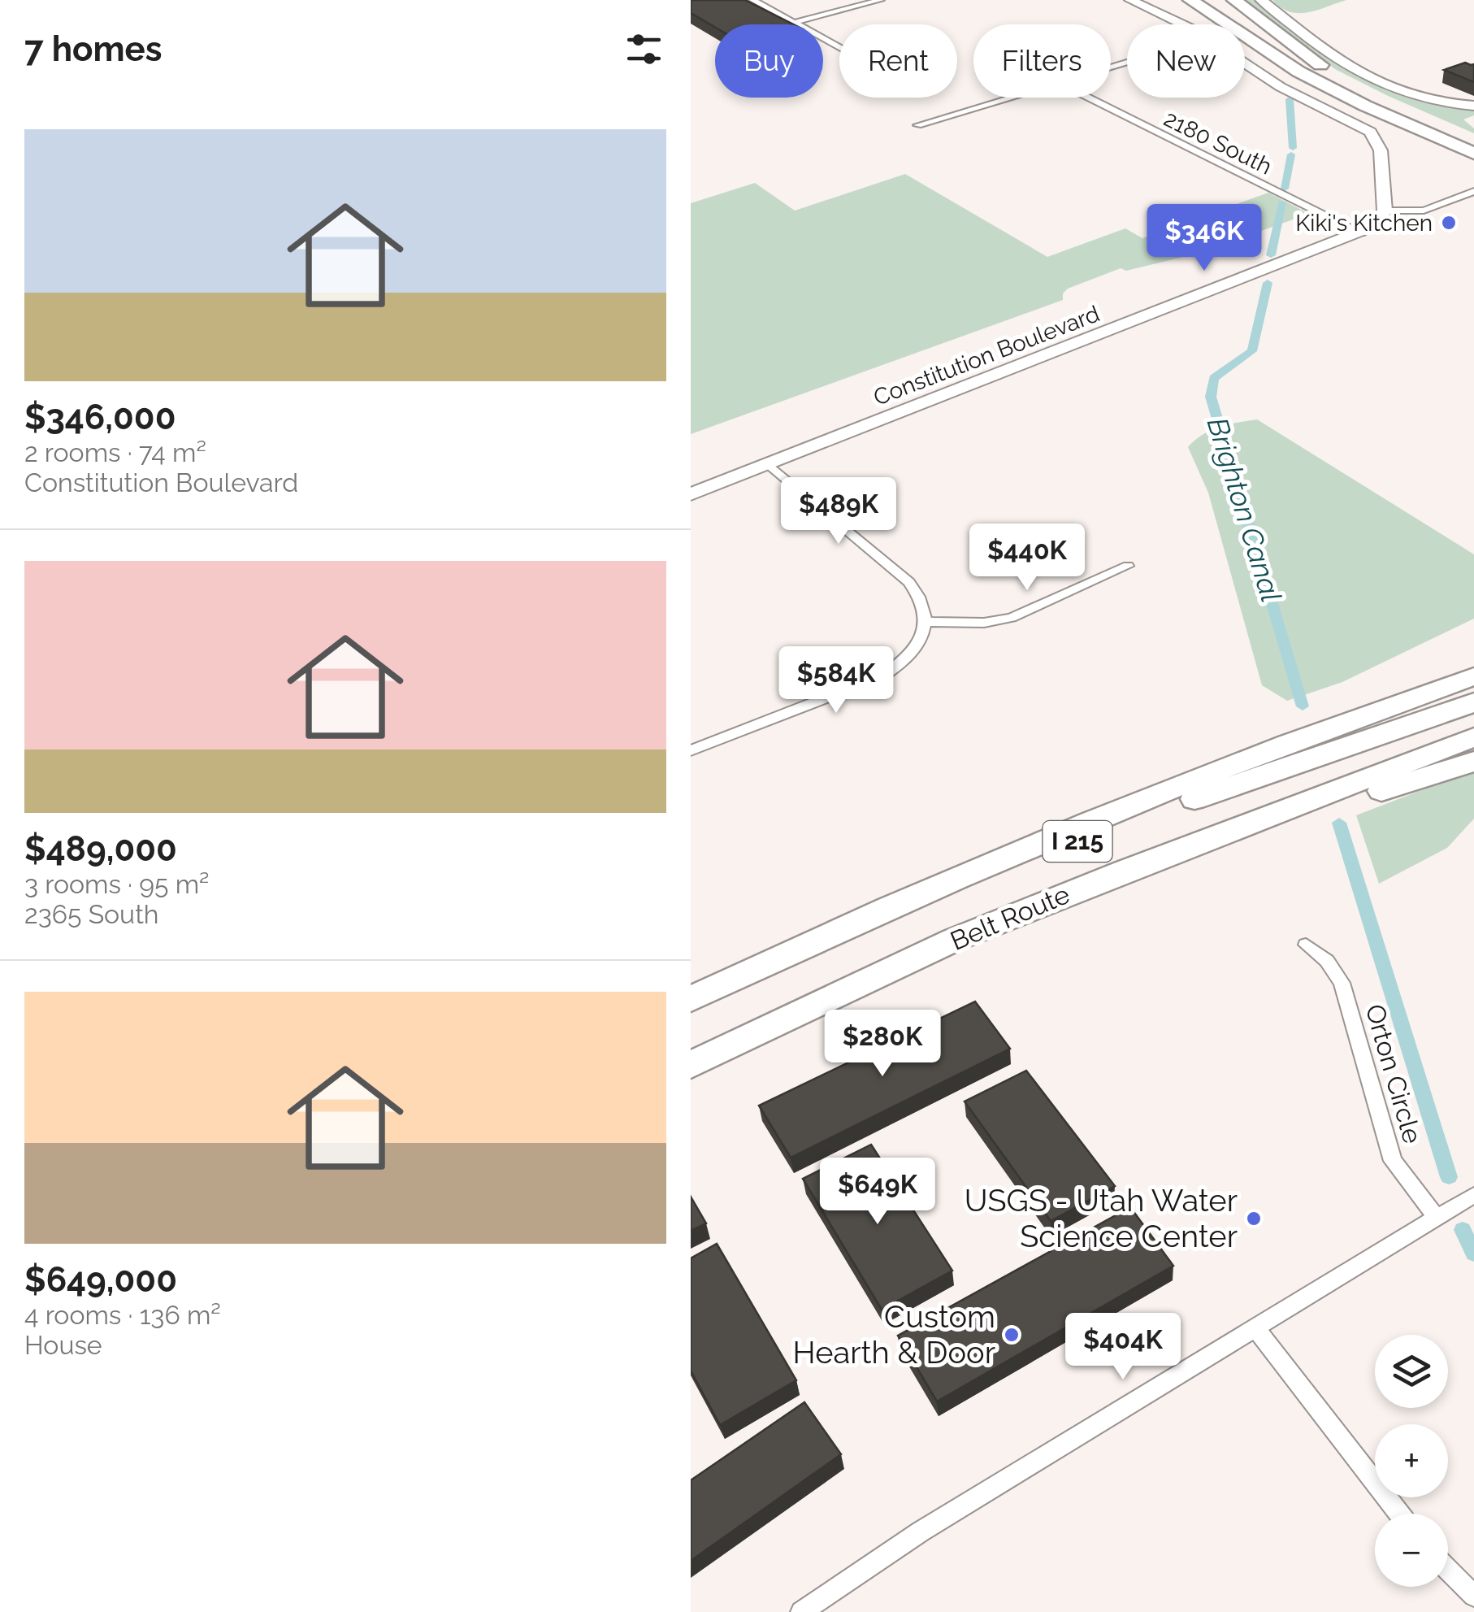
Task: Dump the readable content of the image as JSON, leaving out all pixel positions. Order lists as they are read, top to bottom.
{
  "streets": {
    "highway": ["I 215", "Belt Route"],
    "street": ["2180 South", "Constitution Boulevard", "Orton Circle"]
  },
  "crossings": [
    ["2180 South", "Constitution Boulevard"]
  ],
  "water": ["Brighton Canal"],
  "places": ["Kiki's Kitchen", "USGS - Utah Water Science Center", "Custom Hearth & Door"],
  "page": {
    "heading": "7 homes",
    "chip": [
      "Buy",
      "Rent",
      "Filters",
      "New"
    ],
    "list": [
      {
        "name": "$346,000",
        "note": "2 rooms · 74 m² · Constitution Boulevard"
      },
      {
        "name": "$489,000",
        "note": "3 rooms · 95 m² · 2365 South"
      },
      {
        "name": "$649,000",
        "note": "4 rooms · 136 m² · House"
      }
    ],
    "price": [
      "$346K",
      "$489K",
      "$440K",
      "$584K",
      "$280K",
      "$649K",
      "$404K"
    ],
    "map_buttons": ["+", "−"]
  }
}
